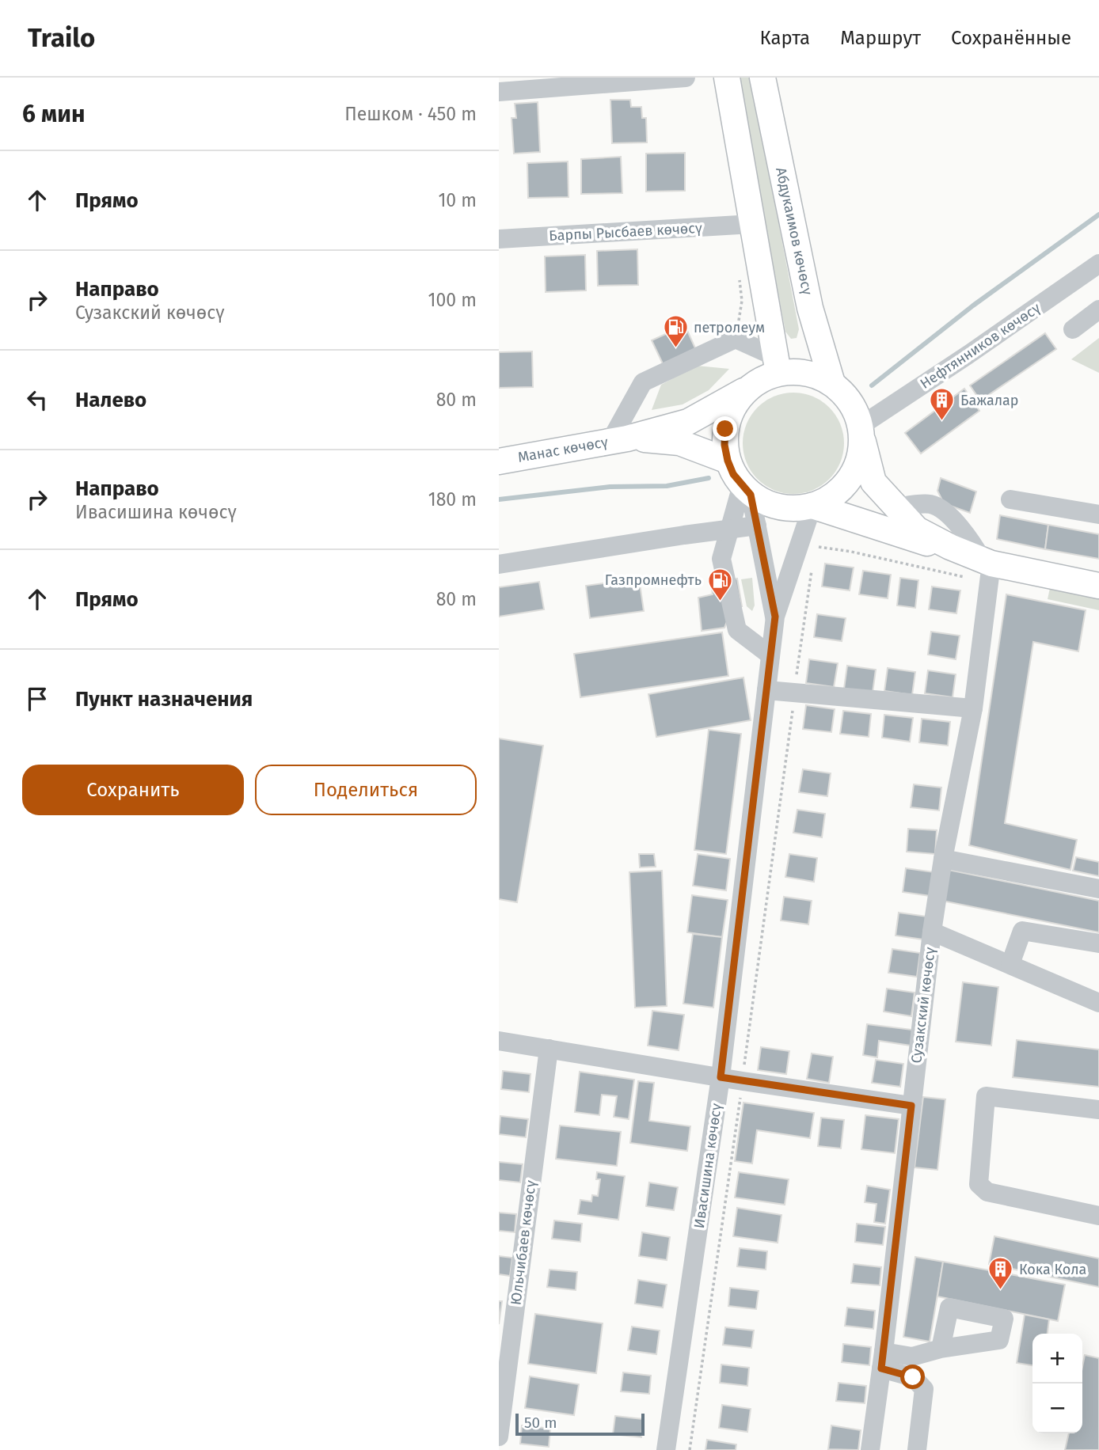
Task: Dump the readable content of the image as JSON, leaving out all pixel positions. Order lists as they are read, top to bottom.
{
  "streets": {
    "main road": ["Абдукаимов көчөсү", "Манас көчөсү"],
    "street": [
      "Барпы Рысбаев көчөсү",
      "Нефтянников көчөсү",
      "Сузакский көчөсү",
      "Ивасишина көчөсү",
      "Юльчибаев көчөсү"
    ]
  },
  "crossings": [
    ["Абдукаимов көчөсү", "Нефтянников көчөсү"]
  ],
  "places": {
    "fuel station": ["петролеум", "Газпромнефть"],
    "building": ["Бажалар", "Кока Кола"]
  },
  "scale_bar": "50 m",
  "page": {
    "header": "Trailo",
    "nav": ["Карта", "Маршрут", "Сохранённые"],
    "heading": ["6 мин", "Пешком · 450 m"],
    "list": [
      ["Прямо", "10 m"],
      ["Направо", "Сузакский көчөсү", "100 m"],
      ["Налево", "80 m"],
      ["Направо", "Ивасишина көчөсү", "180 m"],
      ["Прямо", "80 m"],
      "Пункт назначения"
    ],
    "buttons": ["Сохранить", "Поделиться"],
    "map_buttons": ["+", "−"],
    "scale": "50 m"
  }
}
